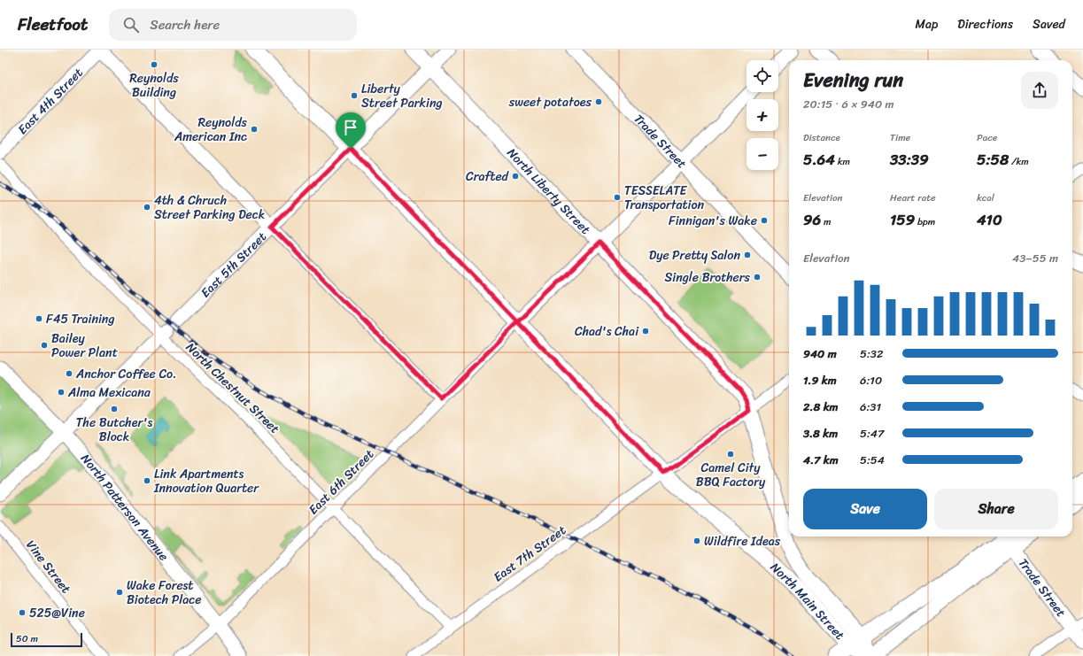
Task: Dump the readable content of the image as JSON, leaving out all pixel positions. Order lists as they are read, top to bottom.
{
  "streets": {
    "main road": ["North Liberty Street", "North Main Street"],
    "street": [
      "East 4th Street",
      "Trade Street",
      "East 5th Street",
      "North Chestnut Street",
      "East 6th Street",
      "North Patterson Avenue",
      "East 7th Street",
      "Vine Street"
    ]
  },
  "crossings": [
    ["North Liberty Street", "East 5th Street"],
    ["North Liberty Street", "East 7th Street"],
    ["North Liberty Street", "North Main Street"],
    ["East 5th Street", "North Main Street"],
    ["North Chestnut Street", "East 6th Street"],
    ["North Chestnut Street", "East 7th Street"],
    ["East 6th Street", "North Patterson Avenue"],
    ["East 6th Street", "North Main Street"],
    ["East 7th Street", "North Main Street"]
  ],
  "places": [
    "Reynolds Building",
    "Liberty Street Parking",
    "sweet potatoes",
    "Reynolds American Inc",
    "Crafted",
    "TESSELATE Transportation",
    "4th & Chruch Street Parking Deck",
    "Finnigan's Wake",
    "Dye Pretty Salon",
    "Single Brothers",
    "F45 Training",
    "Chad's Chai",
    "Bailey Power Plant",
    "Anchor Coffee Co.",
    "Alma Mexicana",
    "The Butcher's Block",
    "Camel City BBQ Factory",
    "Link Apartments Innovation Quarter",
    "Wildfire Ideas",
    "Wake Forest Biotech Place",
    "525@Vine"
  ],
  "scale_bar": "50 m",
  "page": {
    "header": "Fleetfoot",
    "search": "Search here",
    "nav": ["Map", "Directions", "Saved"],
    "map_buttons": ["+", "−"],
    "heading": ["Evening run", "20:15 · 6 × 940 m"],
    "stats": [
      ["Distance", "5.64 km"],
      ["Time", "33:39"],
      ["Pace", "5:58 /km"],
      ["Elevation", "96 m"],
      ["Heart rate", "159 bpm"],
      ["kcal", "410"]
    ],
    "chart": ["Elevation", "43–55 m"],
    "list": [
      {
        "name": "940 m",
        "note": "5:32"
      },
      {
        "name": "1.9 km",
        "note": "6:10"
      },
      {
        "name": "2.8 km",
        "note": "6:31"
      },
      {
        "name": "3.8 km",
        "note": "5:47"
      },
      {
        "name": "4.7 km",
        "note": "5:54"
      }
    ],
    "buttons": ["Save", "Share"],
    "scale": "50 m"
  }
}
